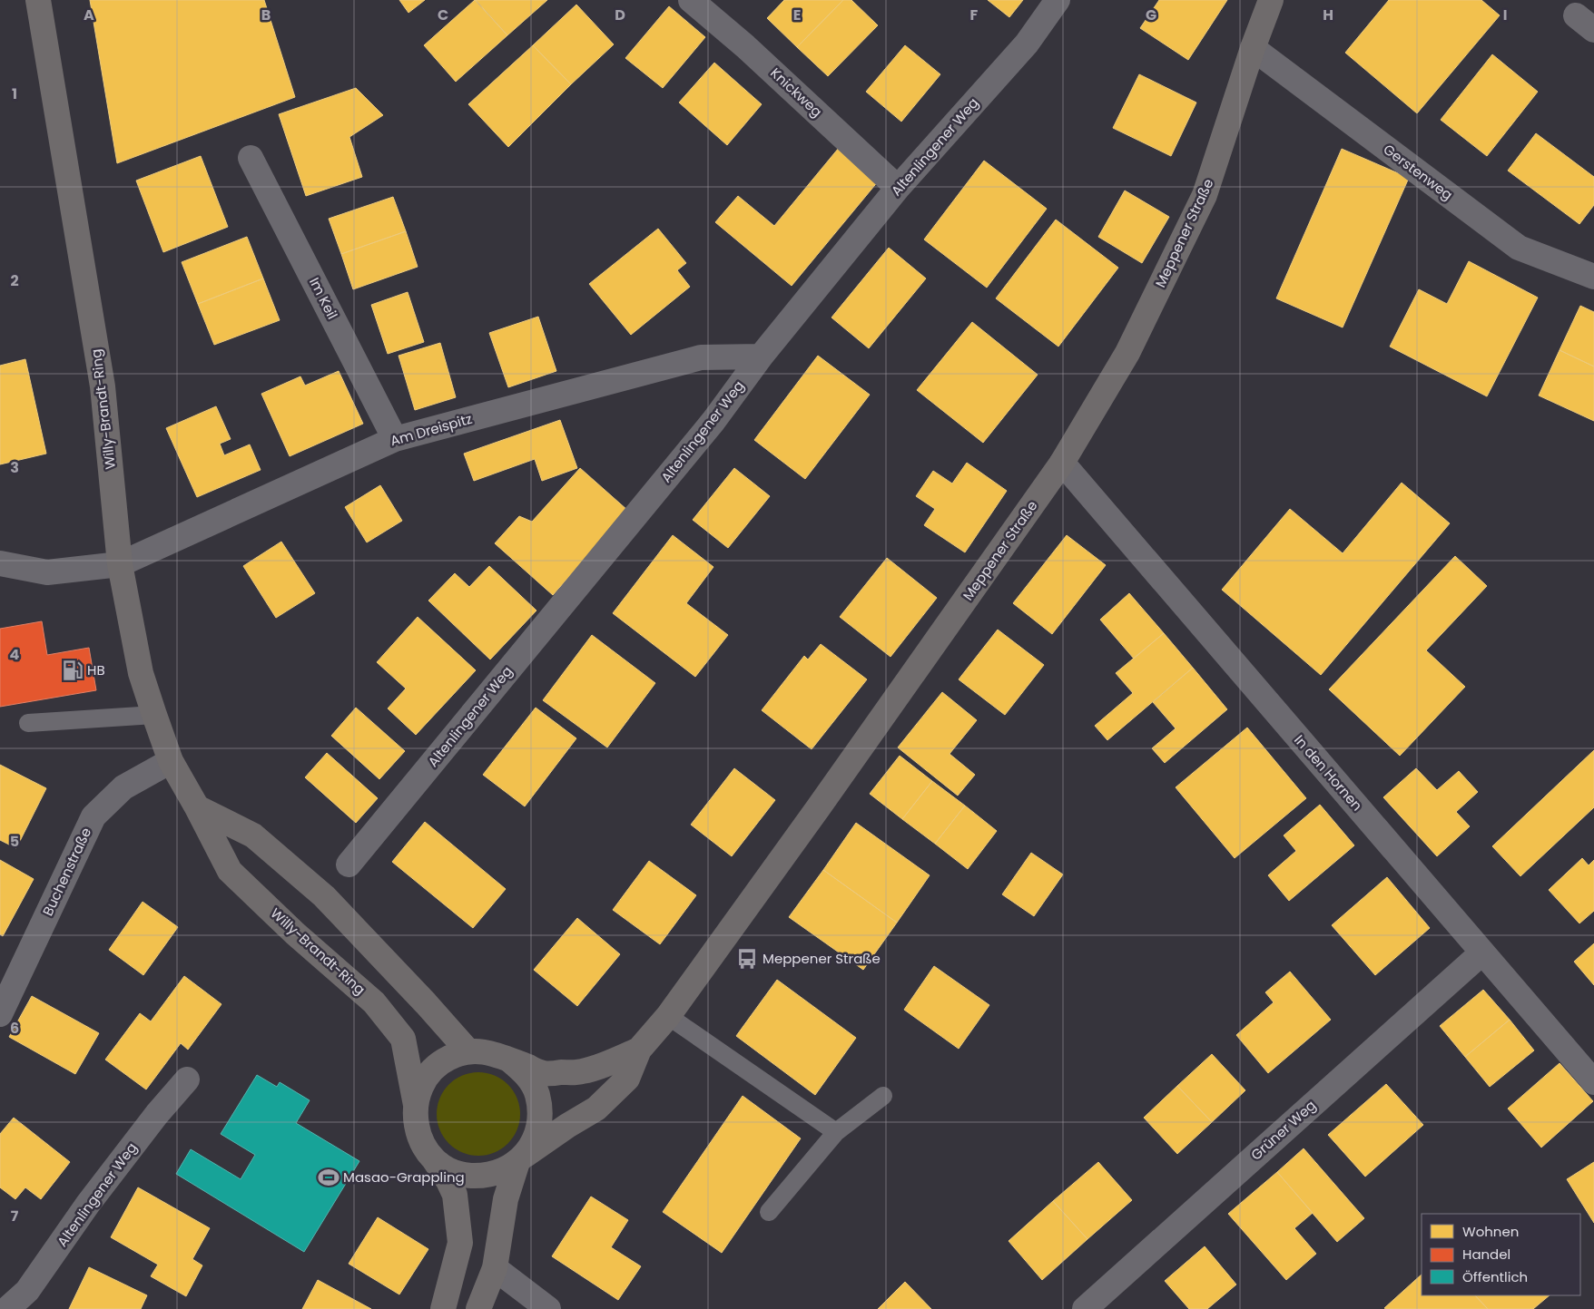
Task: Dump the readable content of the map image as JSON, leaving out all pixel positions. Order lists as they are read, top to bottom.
{
  "streets": {
    "main road": ["Meppener Straße", "Willy-Brandt-Ring"],
    "street": [
      "Knickweg",
      "Altenlingener Weg",
      "Gerstenweg",
      "Im Keil",
      "Am Dreispitz",
      "In den Hornen",
      "Buchenstraße",
      "Grüner Weg"
    ]
  },
  "crossings": [
    ["Knickweg", "Altenlingener Weg"],
    ["Altenlingener Weg", "Am Dreispitz"],
    ["Gerstenweg", "Meppener Straße"],
    ["Meppener Straße", "Willy-Brandt-Ring"],
    ["Meppener Straße", "In den Hornen"],
    ["Im Keil", "Am Dreispitz"],
    ["Willy-Brandt-Ring", "Am Dreispitz"],
    ["Willy-Brandt-Ring", "Buchenstraße"],
    ["In den Hornen", "Grüner Weg"]
  ],
  "places": {
    "fuel station": ["HB"],
    "bus stop": ["Meppener Straße"],
    "sports": ["Masao-Grappling"]
  },
  "legend": ["Wohnen", "Handel", "Öffentlich"],
  "grid": {
    "columns": [
      "A",
      "B",
      "C",
      "D",
      "E",
      "F",
      "G",
      "H",
      "I"
    ],
    "rows": [
      "1",
      "2",
      "3",
      "4",
      "5",
      "6",
      "7"
    ]
  }
}
